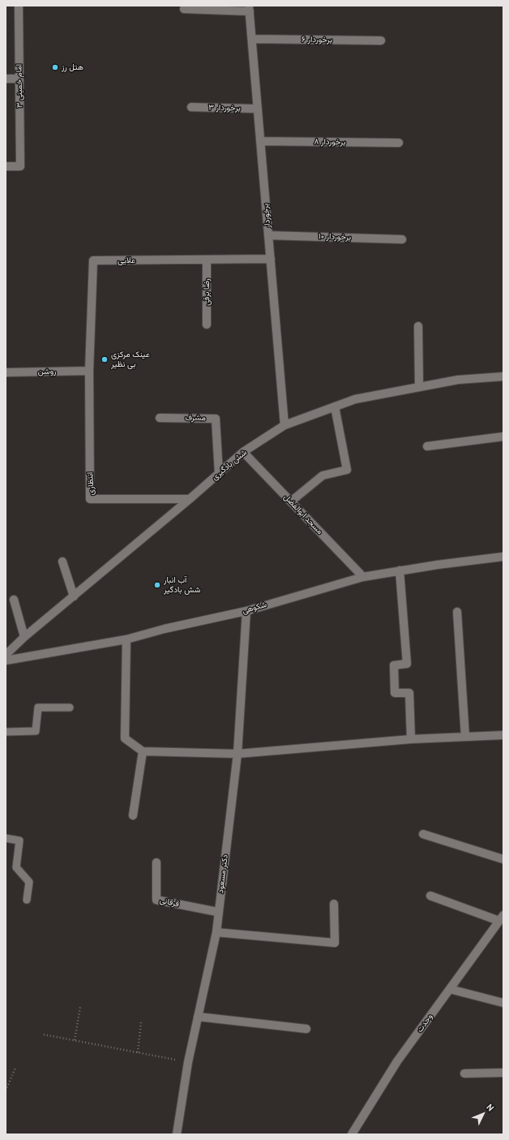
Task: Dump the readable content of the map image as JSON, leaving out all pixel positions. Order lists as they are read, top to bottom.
{
  "streets": {
    "street": [
      "برخوردار ۶",
      "امام خمینی ۳",
      "برخوردار ۳",
      "برخوردار ۸",
      "برخوردار",
      "برخوردار ۱۰",
      "علایی",
      "رضا برقی",
      "روشن",
      "مشرف",
      "شش بادگیری",
      "انتظاری",
      "مسجد ابوالفضل",
      "شکوهی",
      "دکتر مسعود",
      "قرقانی",
      "وحدت"
    ]
  },
  "crossings": [
    ["برخوردار ۶", "برخوردار"],
    ["برخوردار ۳", "برخوردار"],
    ["برخوردار ۸", "برخوردار"],
    ["برخوردار", "برخوردار ۱۰"],
    ["برخوردار", "علایی"],
    ["برخوردار", "شش بادگیری"],
    ["علایی", "رضا برقی"],
    ["علایی", "روشن"],
    ["علایی", "انتظاری"],
    ["روشن", "انتظاری"],
    ["مشرف", "شش بادگیری"],
    ["شش بادگیری", "انتظاری"],
    ["شش بادگیری", "مسجد ابوالفضل"],
    ["مسجد ابوالفضل", "شکوهی"],
    ["شکوهی", "دکتر مسعود"],
    ["دکتر مسعود", "قرقانی"]
  ],
  "places": ["هتل رز", "عینک مرکزی بی نظیر", "آب انبار شش بادگیر"],
  "north": "top right"
}
